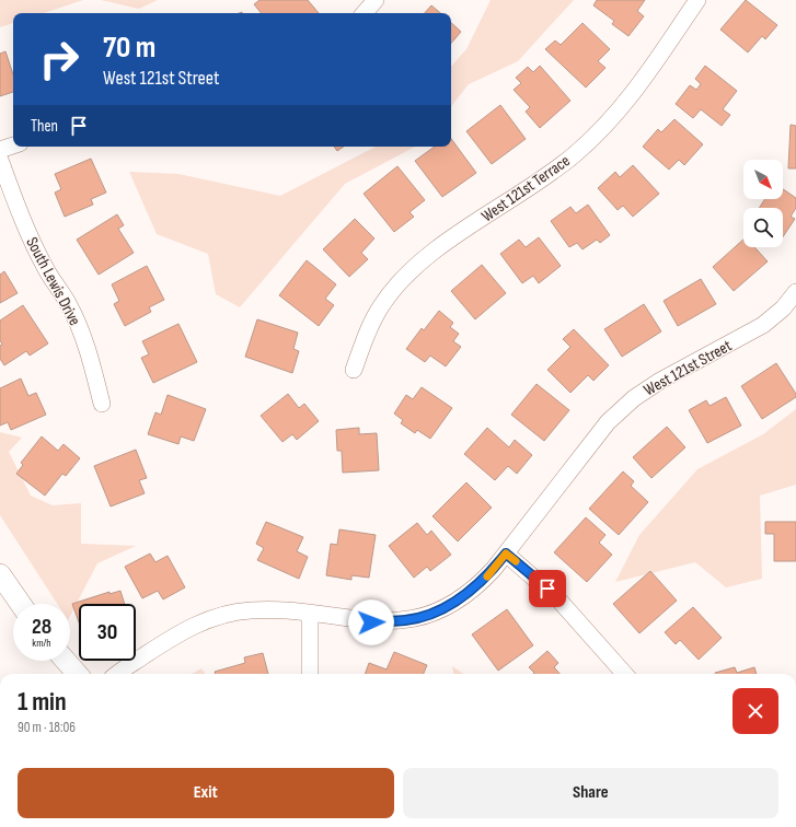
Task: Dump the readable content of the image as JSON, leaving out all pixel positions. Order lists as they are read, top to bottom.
{
  "streets": {
    "street": ["West 121st Terrace", "South Lewis Drive", "West 121st Street"]
  },
  "north": "bottom right",
  "page": {
    "turn": ["70 m", "West 121st Street"],
    "then": "Then",
    "speed": "28 km/h",
    "limit": "30",
    "heading": ["1 min", "90 m · 18:06"],
    "buttons": ["Exit", "Share"]
  }
}
